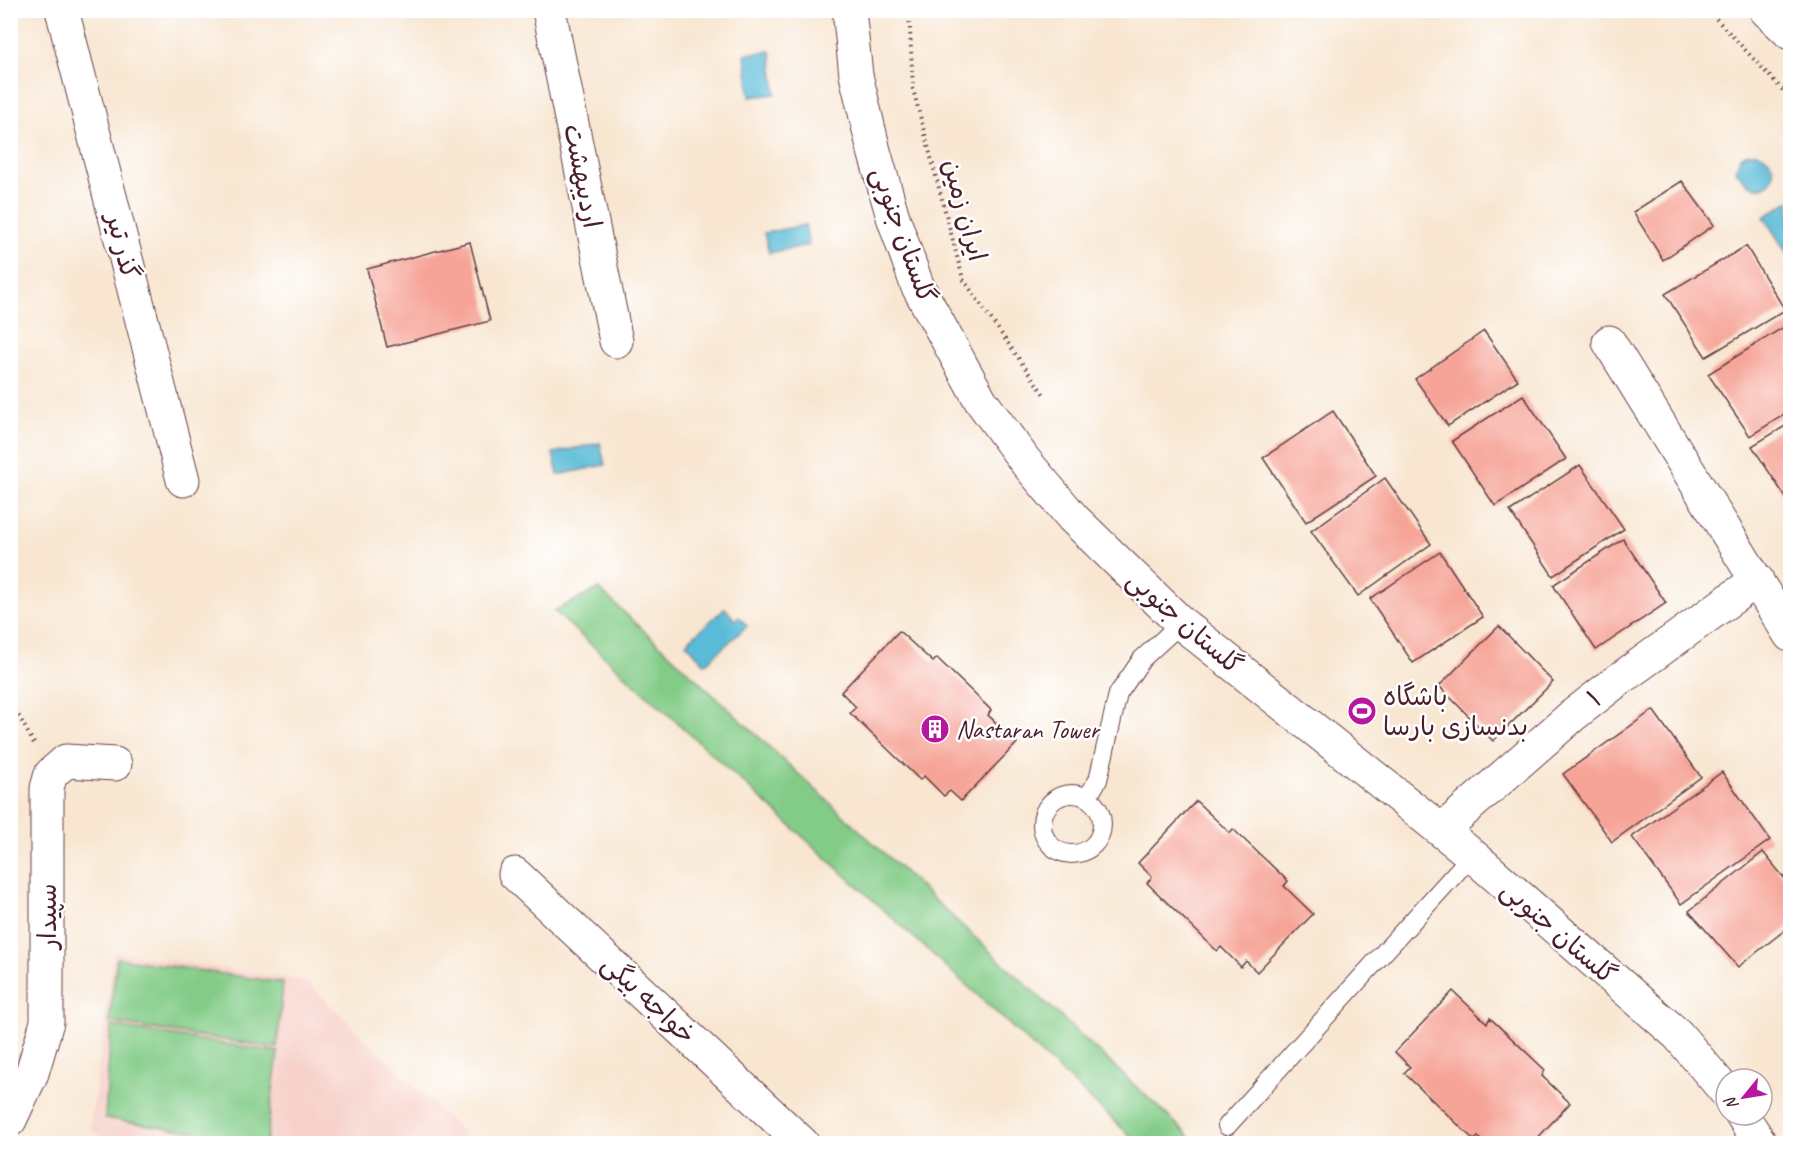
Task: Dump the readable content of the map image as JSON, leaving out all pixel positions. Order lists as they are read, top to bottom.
{
  "streets": {
    "street": [
      "اردیبهشت",
      "گلستان جنوبی",
      "گذر تیر",
      "۱",
      "سپیدار",
      "خواجه بیگی"
    ],
    "path": ["ایران زمین"]
  },
  "crossings": [
    ["گلستان جنوبی", "۱"]
  ],
  "places": {
    "sports": ["باشگاه بدنسازی بارسا"],
    "building": ["Nastaran Tower"]
  },
  "north": "bottom left"
}
